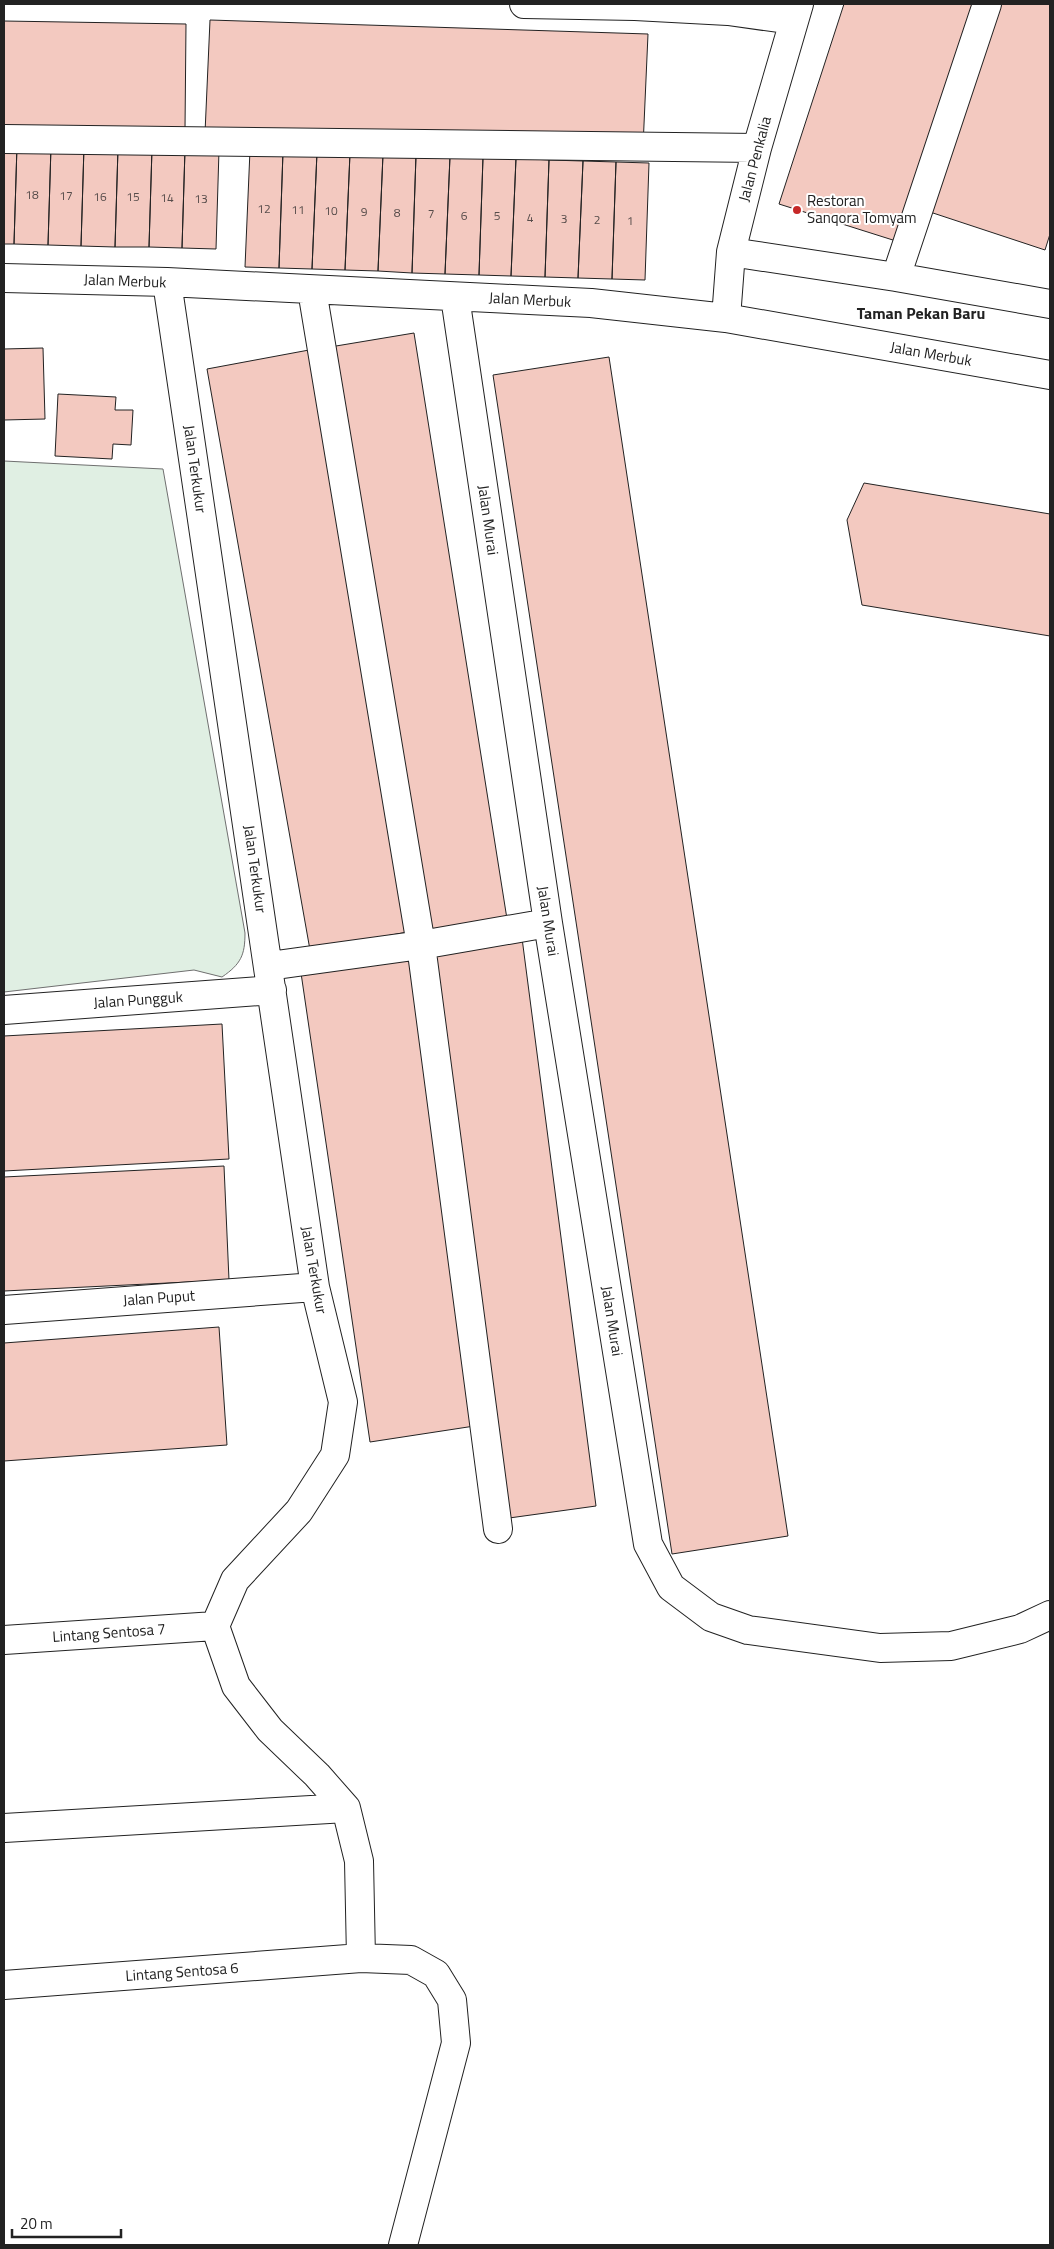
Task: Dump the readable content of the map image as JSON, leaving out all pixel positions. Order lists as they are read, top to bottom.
{
  "streets": {
    "street": [
      "Jalan Penkalia",
      "Jalan Merbuk",
      "Jalan Terkukur",
      "Jalan Murai",
      "Jalan Pungguk",
      "Jalan Puput",
      "Lintang Sentosa 7",
      "Lintang Sentosa 6"
    ]
  },
  "crossings": [
    ["Jalan Penkalia", "Jalan Merbuk"],
    ["Jalan Merbuk", "Jalan Terkukur"],
    ["Jalan Merbuk", "Jalan Murai"],
    ["Jalan Terkukur", "Jalan Pungguk"],
    ["Jalan Terkukur", "Jalan Puput"],
    ["Jalan Terkukur", "Lintang Sentosa 7"],
    ["Jalan Murai", "Jalan Pungguk"]
  ],
  "districts": ["Taman Pekan Baru"],
  "places": ["Restoran Sanqora Tomyam"],
  "house_numbers": [
    "18",
    "17",
    "16",
    "15",
    "14",
    "13",
    "12",
    "11",
    "10",
    "9",
    "8",
    "7",
    "6",
    "5",
    "4",
    "3",
    "2",
    "1"
  ],
  "scale_bar": "20 m"
}
